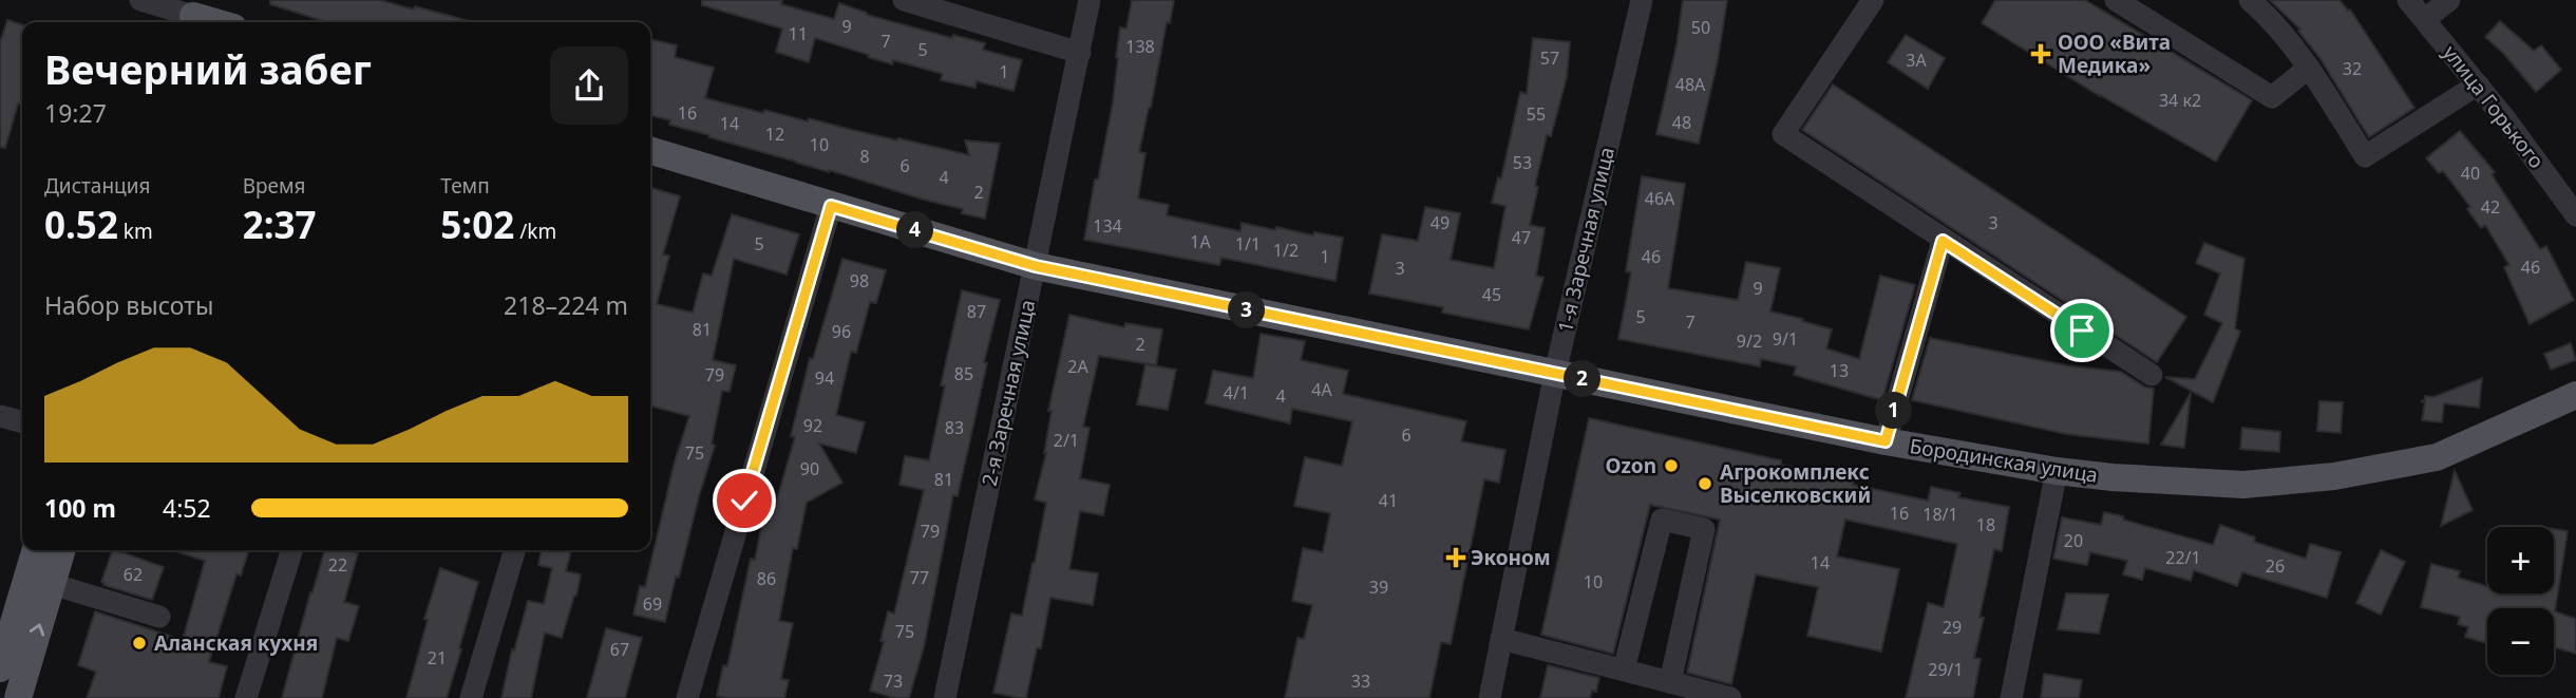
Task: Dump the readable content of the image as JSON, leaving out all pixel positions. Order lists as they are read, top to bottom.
{
  "streets": {
    "main road": ["Бородинская улица"],
    "street": ["улица Горького", "1-я Заречная улица", "2-я Заречная улица"]
  },
  "crossings": [
    ["1-я Заречная улица", "Бородинская улица"],
    ["2-я Заречная улица", "Бородинская улица"]
  ],
  "places": {
    "health": ["ООО «Вита Медика»", "Эконом"],
    "other": ["Ozon", "Агрокомплекс Выселковский", "Аланская кухня"]
  },
  "house_numbers": [
    "9",
    "50",
    "11",
    "7",
    "138",
    "5",
    "57",
    "3А",
    "32",
    "1",
    "48А",
    "34 к2",
    "16",
    "55",
    "48",
    "14",
    "12",
    "10",
    "8",
    "53",
    "6",
    "40",
    "4",
    "2",
    "46А",
    "42",
    "49",
    "3",
    "134",
    "47",
    "1А",
    "5",
    "1/1",
    "1/2",
    "1",
    "46",
    "46",
    "3",
    "98",
    "9",
    "45",
    "87",
    "5",
    "7",
    "81",
    "96",
    "9/1",
    "9/2",
    "2",
    "2А",
    "13",
    "85",
    "79",
    "94",
    "4А",
    "4/1",
    "4",
    "92",
    "83",
    "6",
    "2/1",
    "75",
    "90",
    "81",
    "41",
    "16",
    "18/1",
    "18",
    "79",
    "20",
    "22/1",
    "14",
    "22",
    "26",
    "62",
    "77",
    "86",
    "10",
    "39",
    "69",
    "29",
    "75",
    "67",
    "21",
    "29/1",
    "73",
    "33"
  ],
  "page": {
    "heading": ["Вечерний забег", "19:27"],
    "stats": [
      ["Дистанция", "0.52 km"],
      ["Время", "2:37"],
      ["Темп", "5:02 /km"]
    ],
    "pins": [
      "4",
      "3",
      "2",
      "1"
    ],
    "chart": ["Набор высоты", "218–224 m"],
    "list": [
      {
        "name": "100 m",
        "note": "4:52"
      }
    ],
    "map_buttons": ["+", "−"]
  }
}
